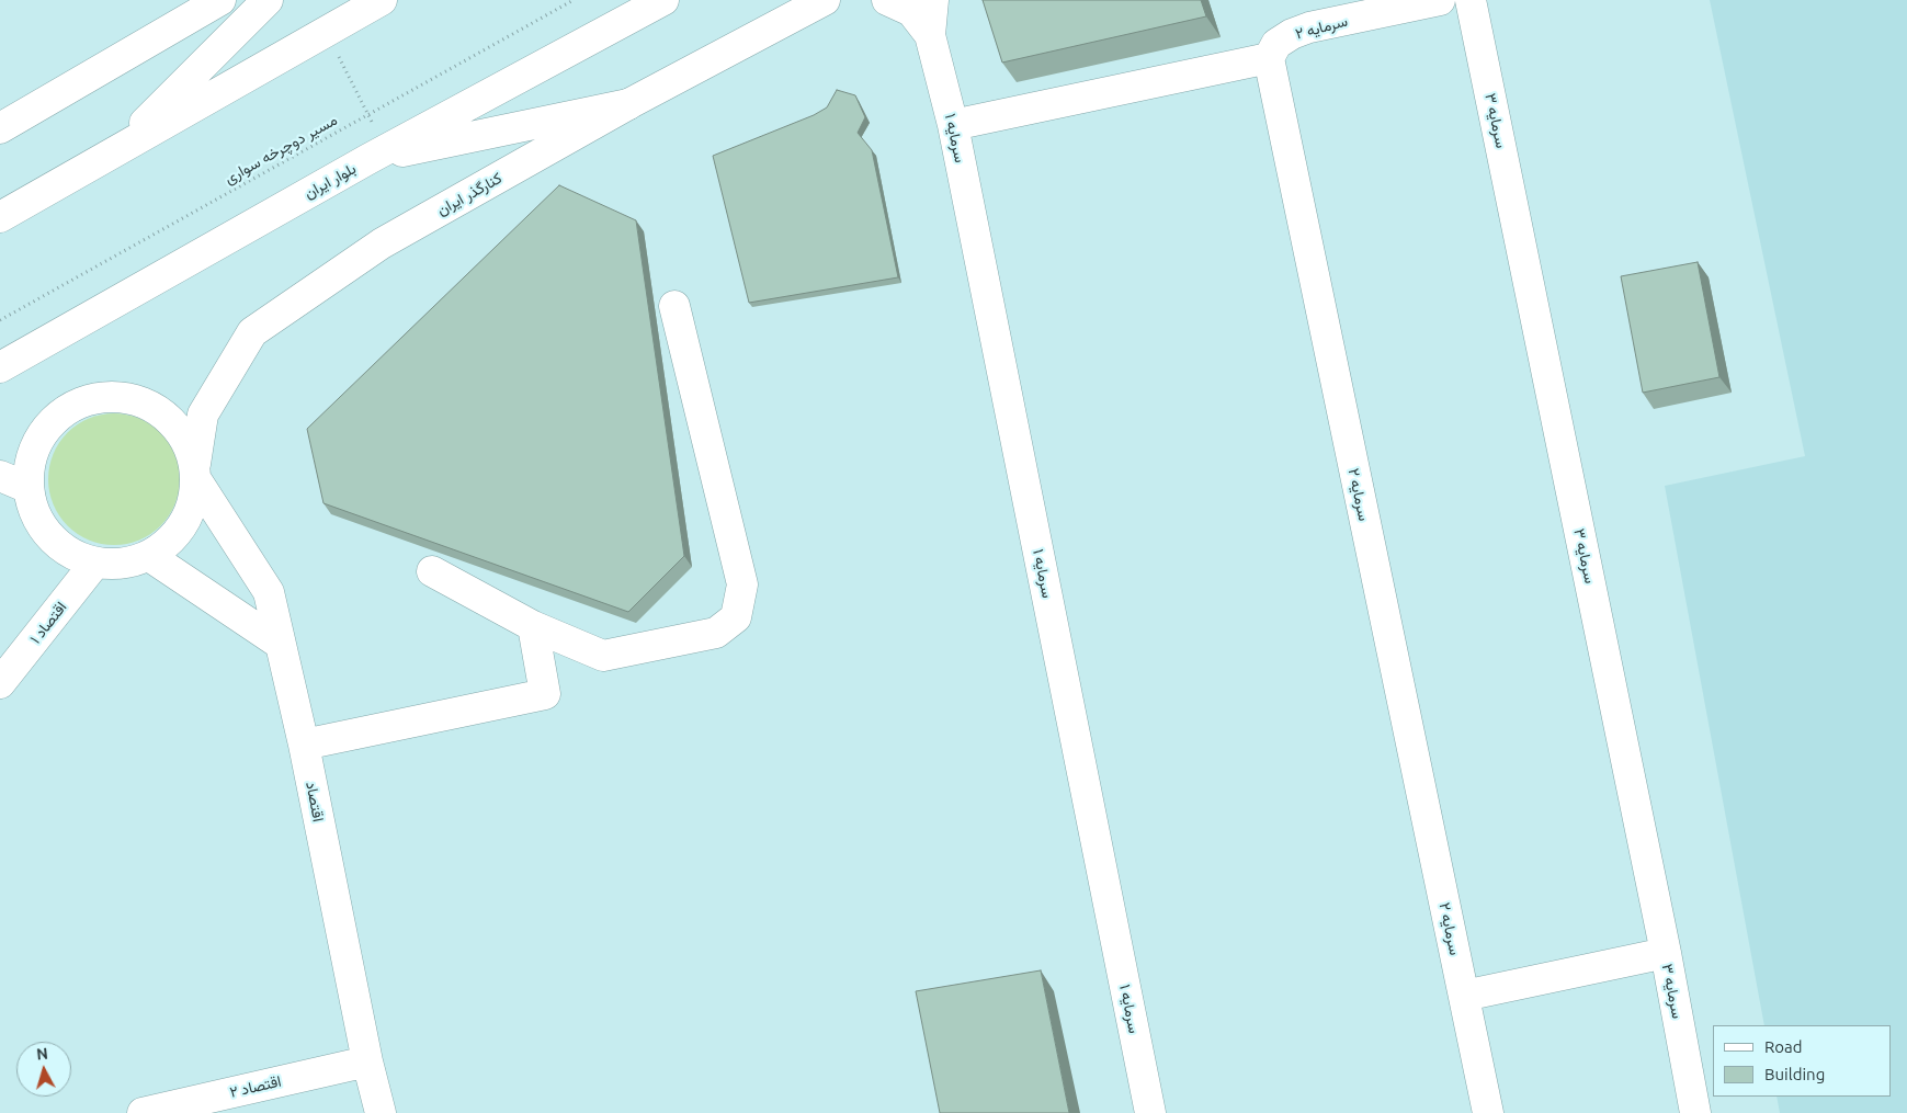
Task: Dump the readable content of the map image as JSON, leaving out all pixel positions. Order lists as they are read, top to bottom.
{
  "streets": {
    "street": [
      "سرمایه ۲",
      "سرمایه ۳",
      "سرمایه ۱",
      "بلوار ایران",
      "کنارگذر ایران",
      "اقتصاد ۱",
      "اقتصاد",
      "اقتصاد ۲"
    ],
    "path": ["مسیر دوچرخه سواری"]
  },
  "crossings": [
    ["کنارگذر ایران", "اقتصاد ۱"],
    ["کنارگذر ایران", "اقتصاد"],
    ["اقتصاد ۱", "اقتصاد"],
    ["اقتصاد", "اقتصاد ۲"]
  ],
  "legend": ["Road", "Building"],
  "north": "top"
}
